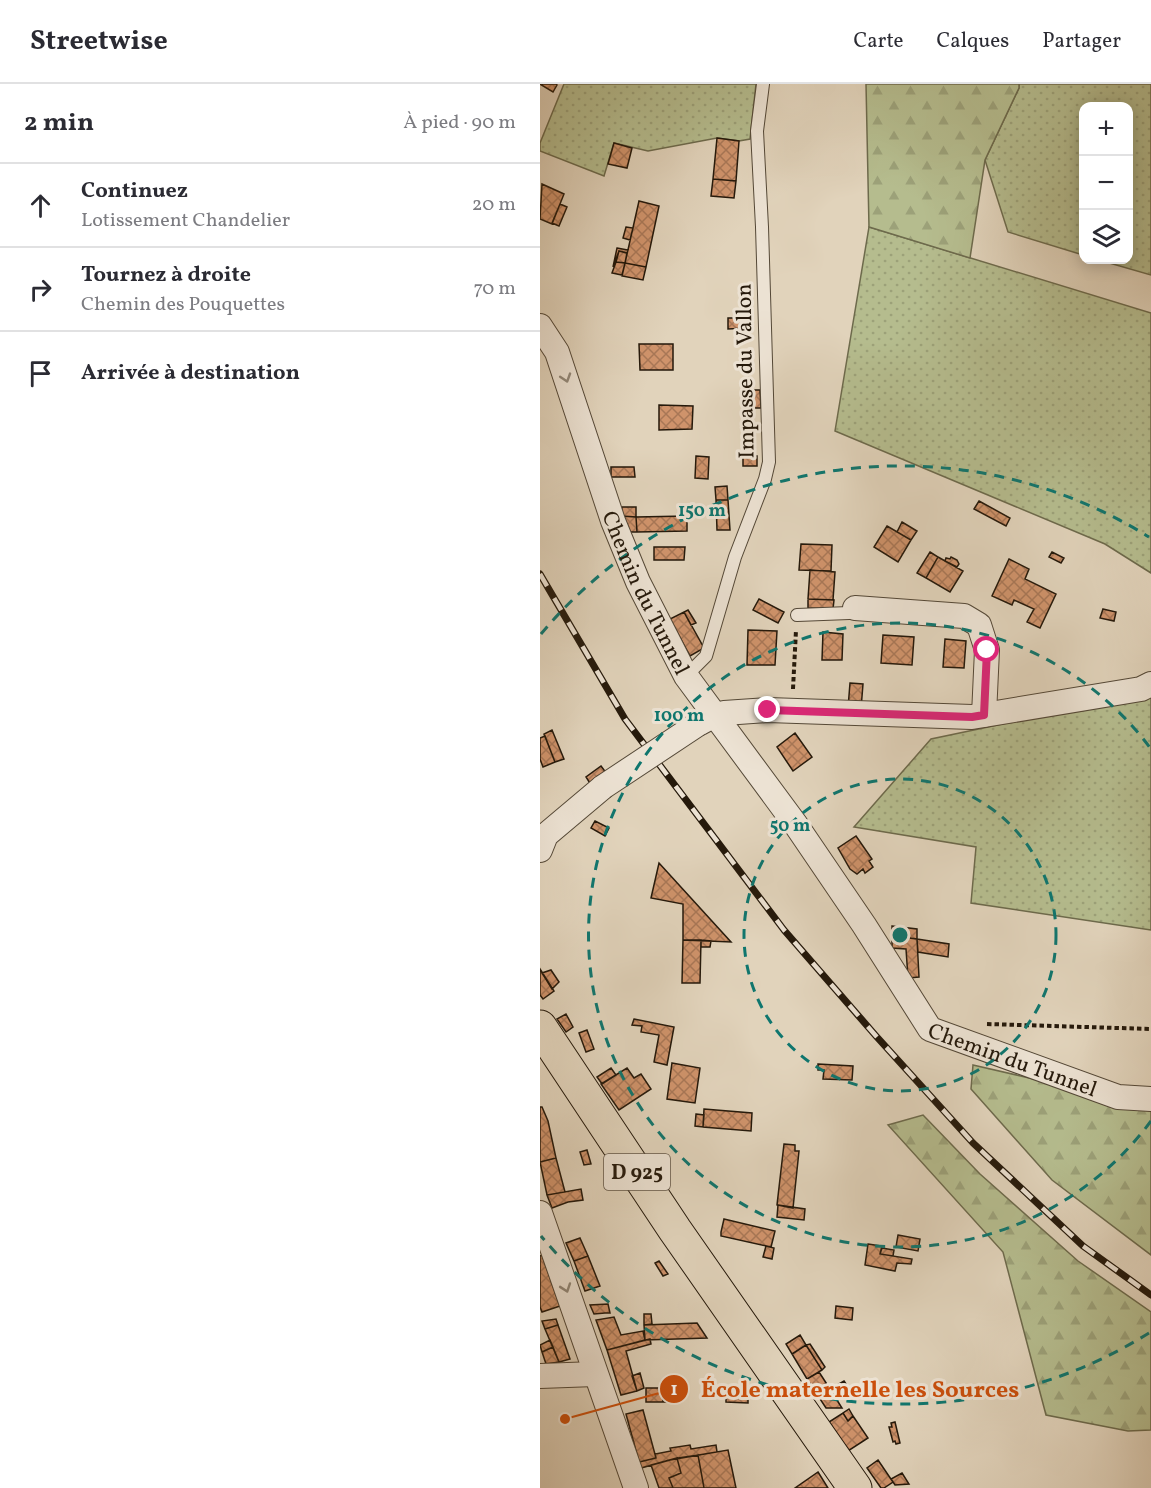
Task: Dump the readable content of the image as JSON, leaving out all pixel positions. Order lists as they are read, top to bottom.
{
  "streets": {
    "main road": ["D 925"],
    "street": ["Chemin du Tunnel"],
    "lane": ["Impasse du Vallon"]
  },
  "crossings": [
    ["Impasse du Vallon", "Chemin du Tunnel"]
  ],
  "one_way": ["Chemin du Tunnel"],
  "places": ["École maternelle les Sources"],
  "page": {
    "header": "Streetwise",
    "nav": ["Carte", "Calques", "Partager"],
    "heading": ["2 min", "À pied · 90 m"],
    "map_buttons": ["+", "−"],
    "list": [
      ["Continuez", "Lotissement Chandelier", "20 m"],
      ["Tournez à droite", "Chemin des Pouquettes", "70 m"],
      "Arrivée à destination"
    ]
  },
  "rings": ["150 m", "100 m", "50 m"]
}
